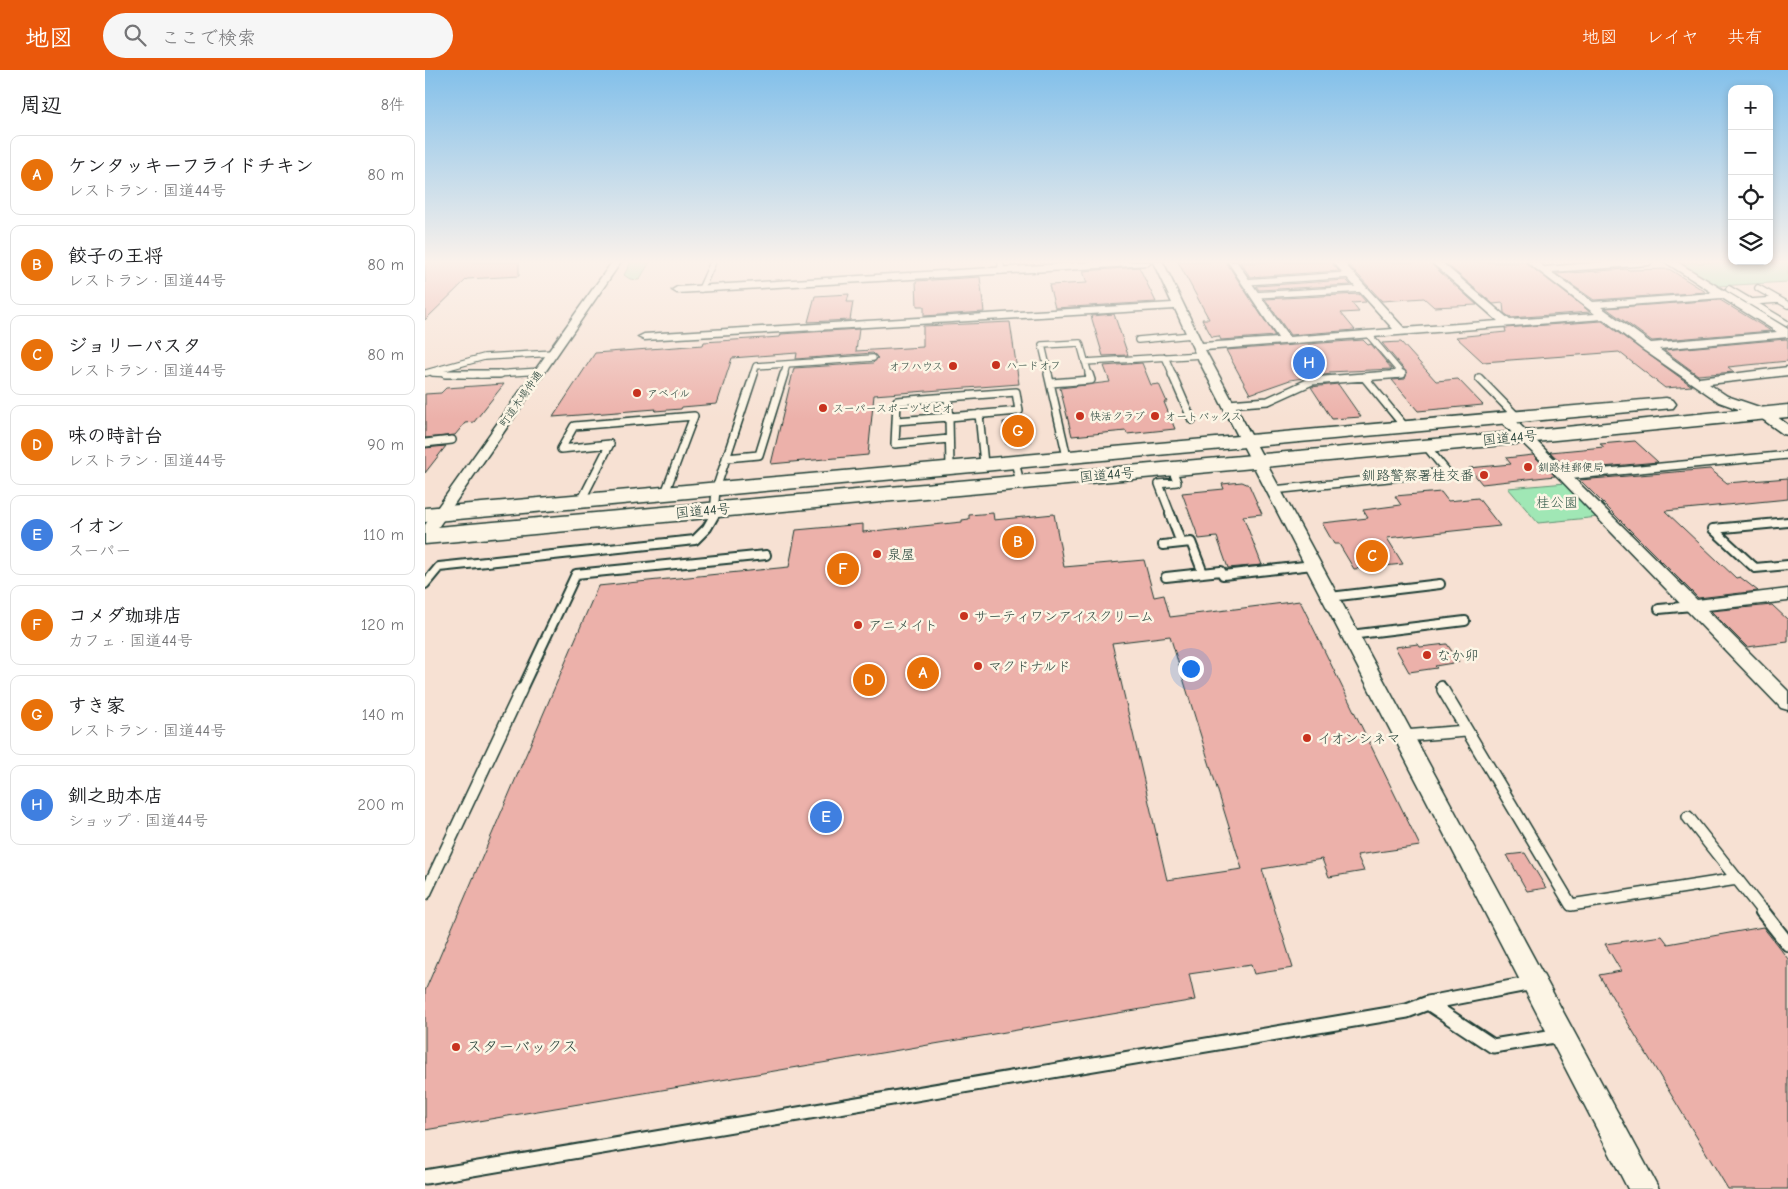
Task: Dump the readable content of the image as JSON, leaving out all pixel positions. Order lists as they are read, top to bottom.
{
  "streets": {
    "highway": ["国道44号"],
    "street": ["町道木場仲通"]
  },
  "crossings": [
    ["町道木場仲通", "国道44号"]
  ],
  "parks": ["桂公園"],
  "places": [
    "ハードオフ",
    "オフハウス",
    "アベイル",
    "スーパースポーツゼビオ",
    "快活クラブ",
    "オートバックス",
    "釧路桂郵便局",
    "釧路警察署桂交番",
    "泉屋",
    "サーティワンアイスクリーム",
    "アニメイト",
    "なか卯",
    "マクドナルド",
    "イオンシネマ",
    "スターバックス"
  ],
  "page": {
    "header": "地図",
    "search": "ここで検索",
    "nav": ["地図", "レイヤ", "共有"],
    "heading": ["周辺", "8件"],
    "map_buttons": ["+", "−"],
    "list": [
      {
        "mark": "A",
        "name": "ケンタッキーフライドチキン",
        "note": "レストラン · 国道44号",
        "value": "80 m"
      },
      {
        "mark": "B",
        "name": "餃子の王将",
        "note": "レストラン · 国道44号",
        "value": "80 m"
      },
      {
        "mark": "C",
        "name": "ジョリーパスタ",
        "note": "レストラン · 国道44号",
        "value": "80 m"
      },
      {
        "mark": "D",
        "name": "味の時計台",
        "note": "レストラン · 国道44号",
        "value": "90 m"
      },
      {
        "mark": "E",
        "name": "イオン",
        "note": "スーパー",
        "value": "110 m"
      },
      {
        "mark": "F",
        "name": "コメダ珈琲店",
        "note": "カフェ · 国道44号",
        "value": "120 m"
      },
      {
        "mark": "G",
        "name": "すき家",
        "note": "レストラン · 国道44号",
        "value": "140 m"
      },
      {
        "mark": "H",
        "name": "釧之助本店",
        "note": "ショップ · 国道44号",
        "value": "200 m"
      }
    ],
    "pins": [
      "H",
      "G",
      "B",
      "C",
      "F",
      "A",
      "D",
      "E"
    ]
  }
}
